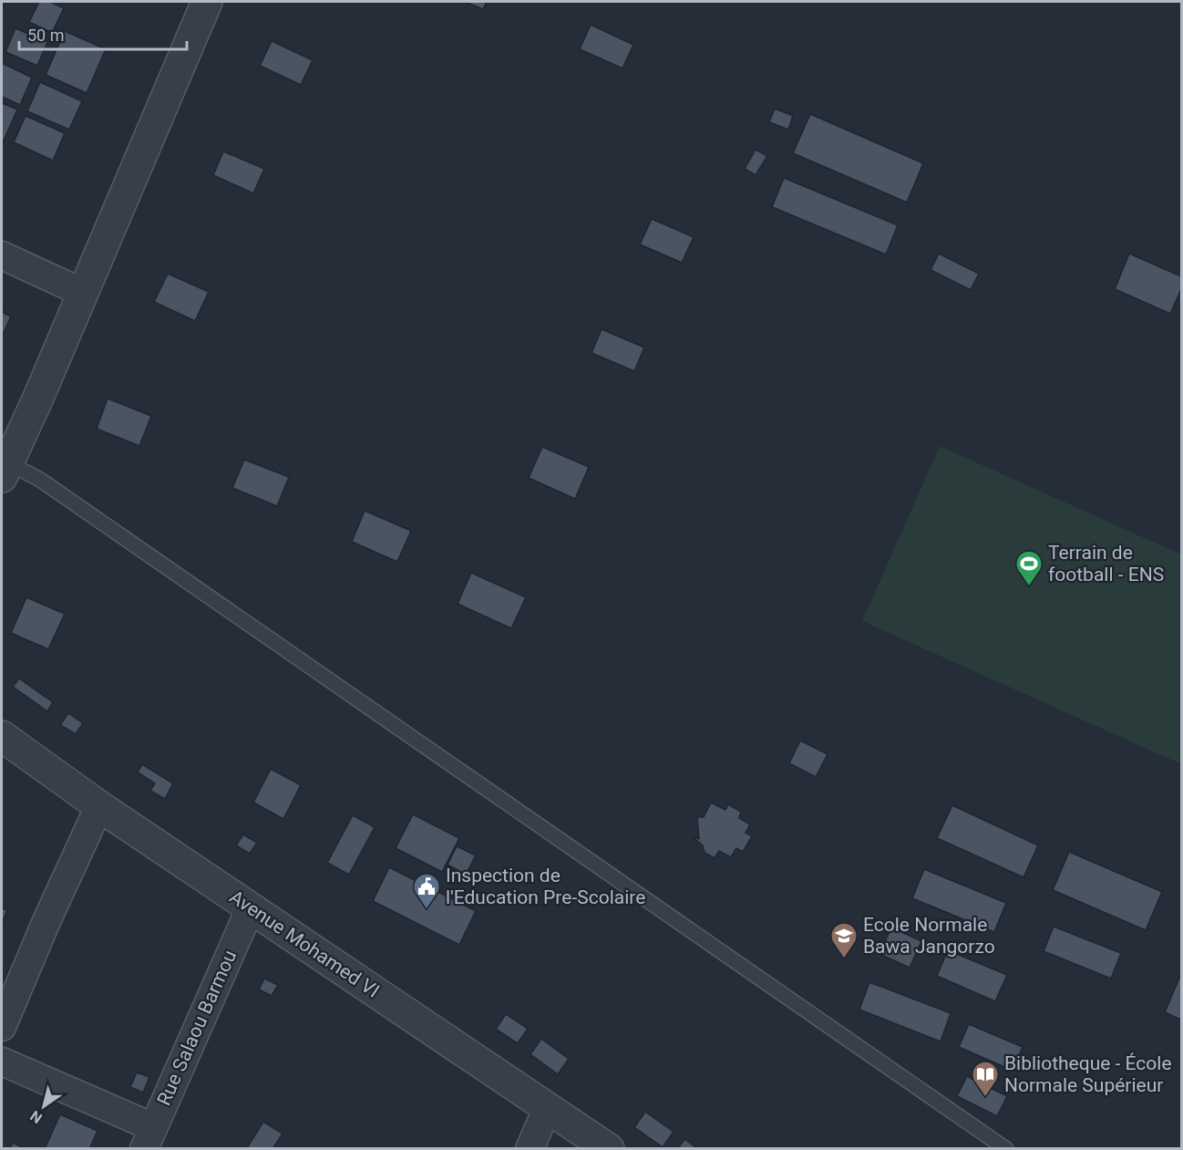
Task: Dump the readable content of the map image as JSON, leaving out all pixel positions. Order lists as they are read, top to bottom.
{
  "streets": {
    "street": ["Avenue Mohamed VI", "Rue Salaou Barmou"]
  },
  "crossings": [
    ["Avenue Mohamed VI", "Rue Salaou Barmou"]
  ],
  "places": {
    "sports": ["Terrain de football - ENS"],
    "public building": ["Inspection de l'Education Pre-Scolaire"],
    "school or university": ["Ecole Normale Bawa Jangorzo"],
    "library": ["Bibliotheque - École Normale Supérieur"]
  },
  "scale_bar": "50 m",
  "north": "bottom left"
}
